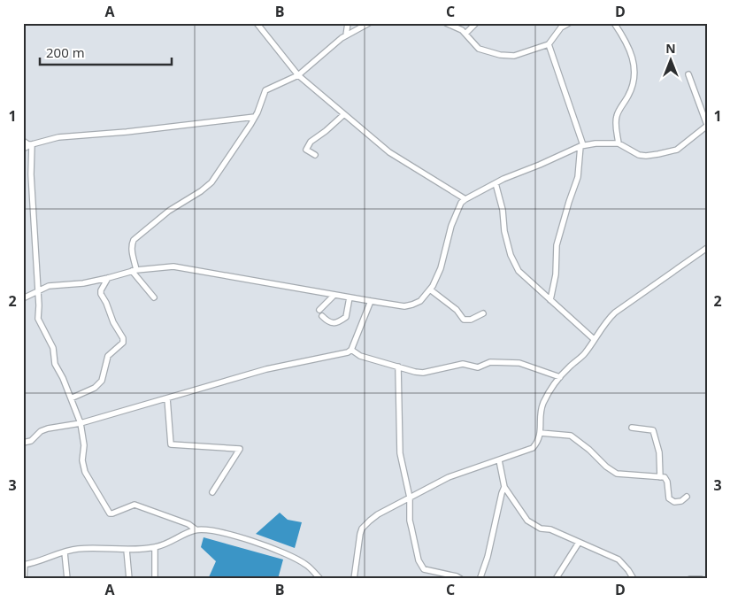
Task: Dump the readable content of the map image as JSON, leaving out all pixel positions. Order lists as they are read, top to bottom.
{
  "scale_bar": "200 m",
  "north": "top",
  "grid": {
    "columns": [
      "A",
      "B",
      "C",
      "D"
    ],
    "rows": ["1", "2", "3"]
  }
}
